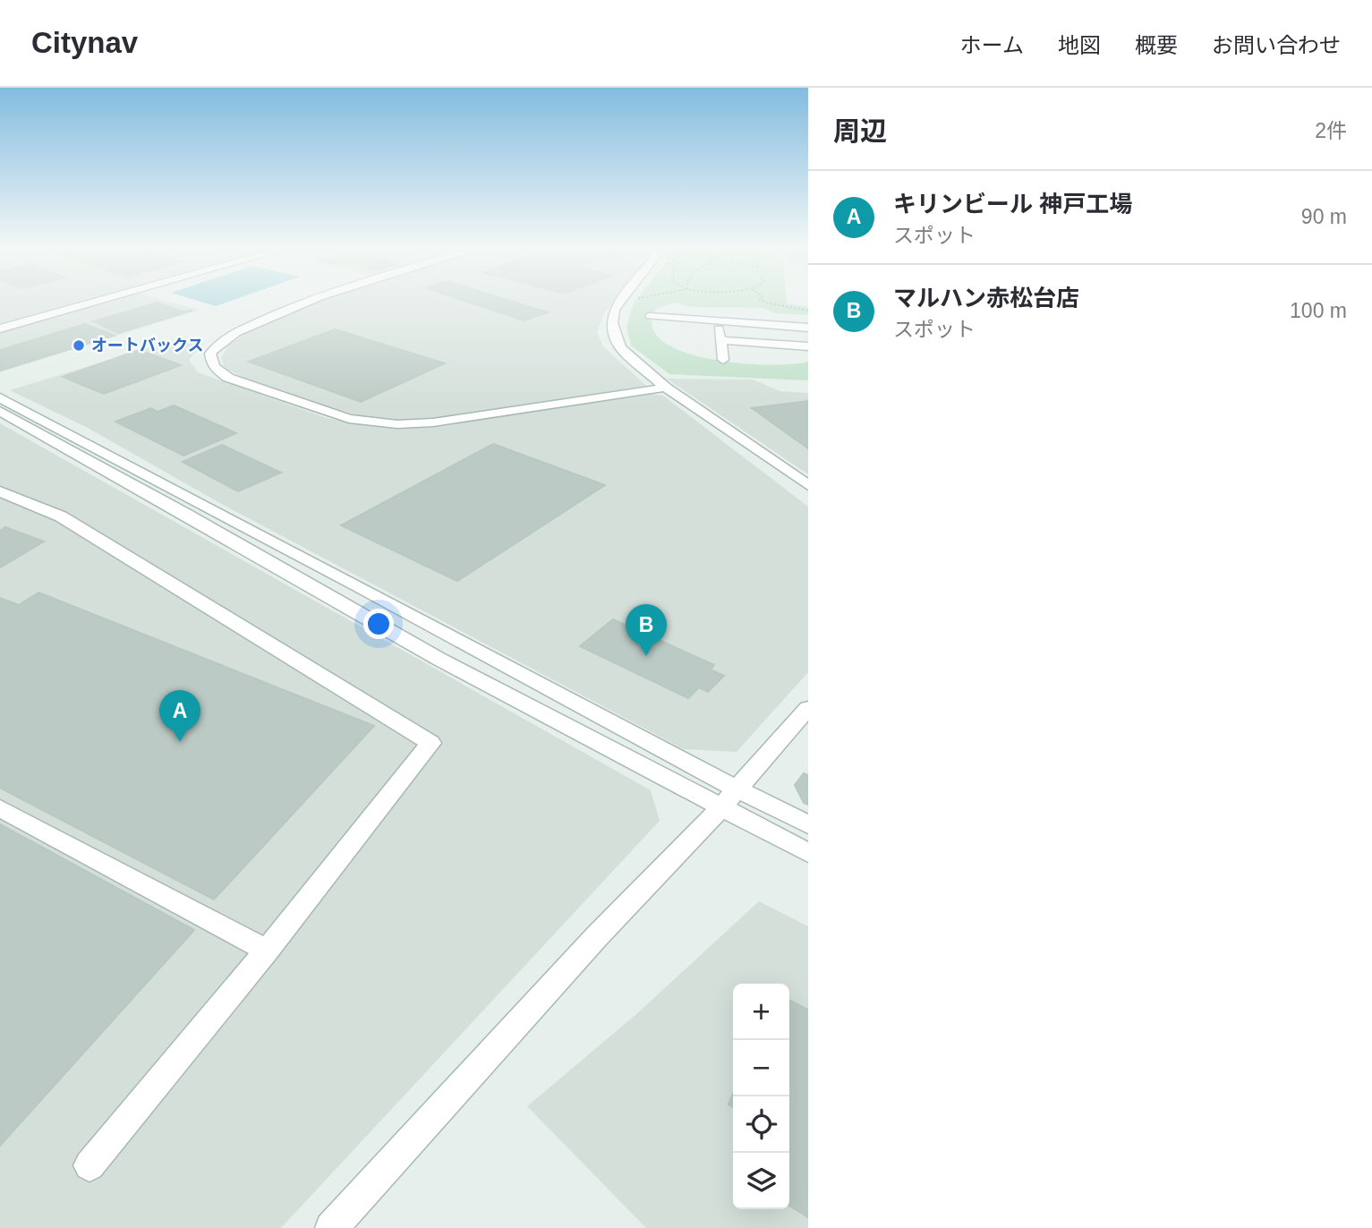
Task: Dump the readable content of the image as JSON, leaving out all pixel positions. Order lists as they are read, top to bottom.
{
  "places": ["オートバックス"],
  "page": {
    "header": "Citynav",
    "nav": [
      "ホーム",
      "地図",
      "概要",
      "お問い合わせ"
    ],
    "heading": ["周辺", "2件"],
    "list": [
      {
        "mark": "A",
        "name": "キリンビール 神戸工場",
        "note": "スポット",
        "value": "90 m"
      },
      {
        "mark": "B",
        "name": "マルハン赤松台店",
        "note": "スポット",
        "value": "100 m"
      }
    ],
    "pins": ["B", "A"],
    "map_buttons": ["+", "−"]
  }
}
